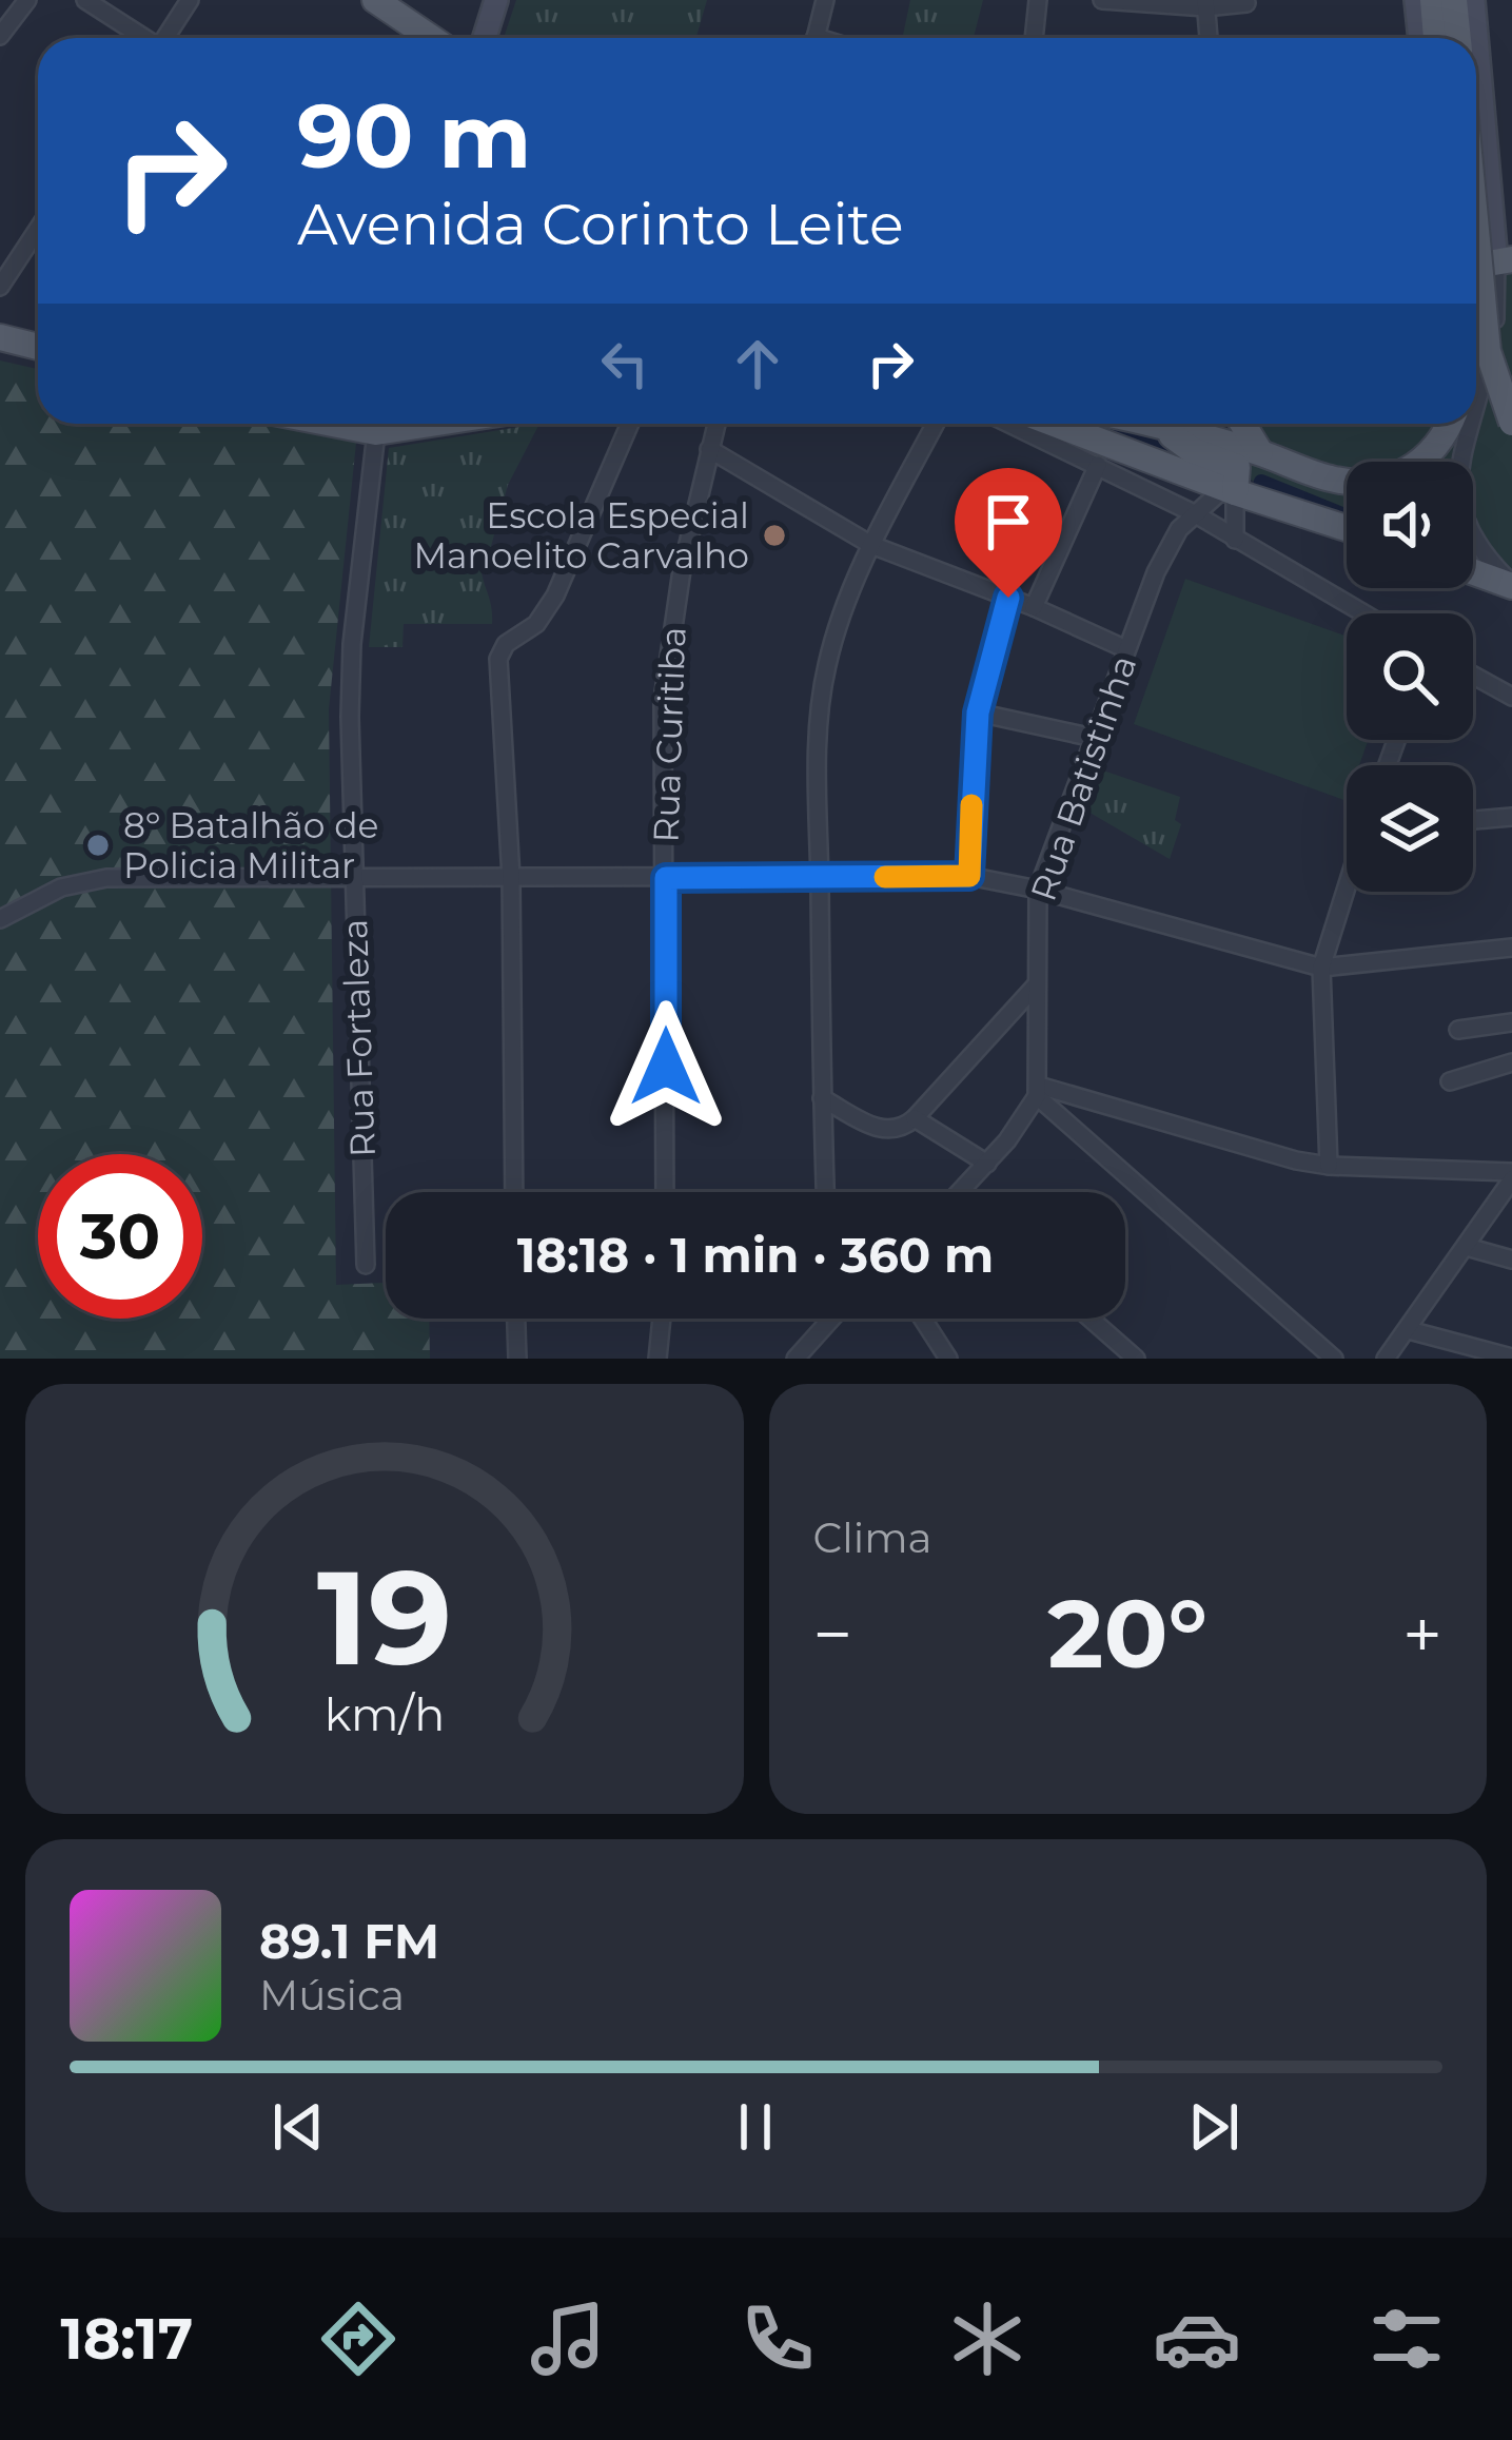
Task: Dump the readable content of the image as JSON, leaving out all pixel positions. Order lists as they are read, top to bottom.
{
  "streets": {
    "street": ["Rua Curitiba", "Rua Batistinha", "Rua Fortaleza"]
  },
  "places": ["Escola Especial Manoelito Carvalho", "8º Batalhão de Policia Militar"],
  "page": {
    "turn": ["90 m", "Avenida Corinto Leite"],
    "limit": "30",
    "trip": "18:18 · 1 min · 360 m",
    "tile": "Clima",
    "heat": ["−", "20°", "+"],
    "song": ["89.1 FM", "Música"],
    "tabs": "18:17",
    "gauge": ["19", "km/h"]
  }
}
